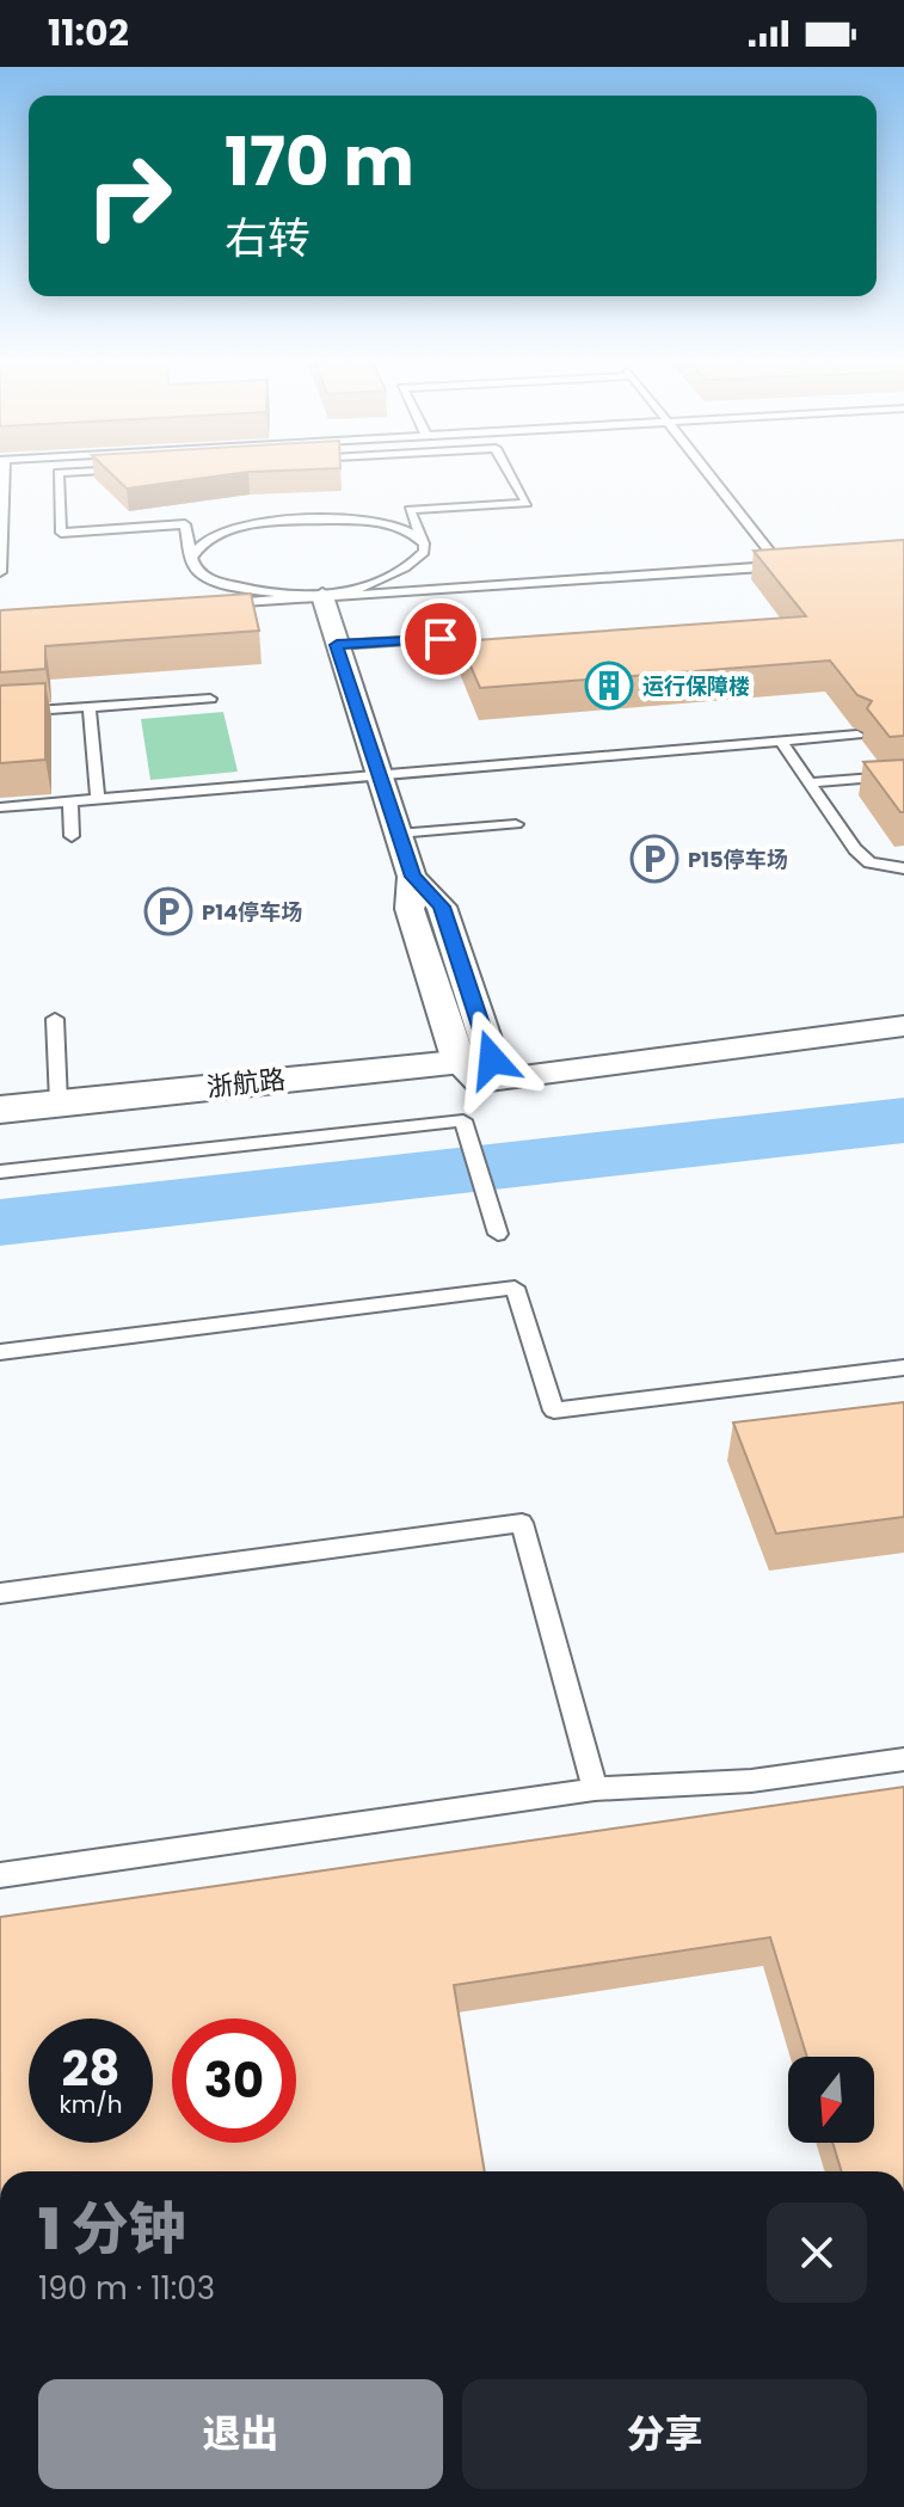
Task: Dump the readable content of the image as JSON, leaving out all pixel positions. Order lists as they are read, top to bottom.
{
  "streets": {
    "street": ["浙航路"]
  },
  "places": {
    "building": ["运行保障楼"],
    "parking": ["P15停车场", "P14停车场"]
  },
  "north": "bottom",
  "page": {
    "status": "11:02",
    "turn": ["170 m", "右转"],
    "speed": "28 km/h",
    "limit": "30",
    "heading": ["1 分钟", "190 m · 11:03"],
    "buttons": ["退出", "分享"]
  }
}
